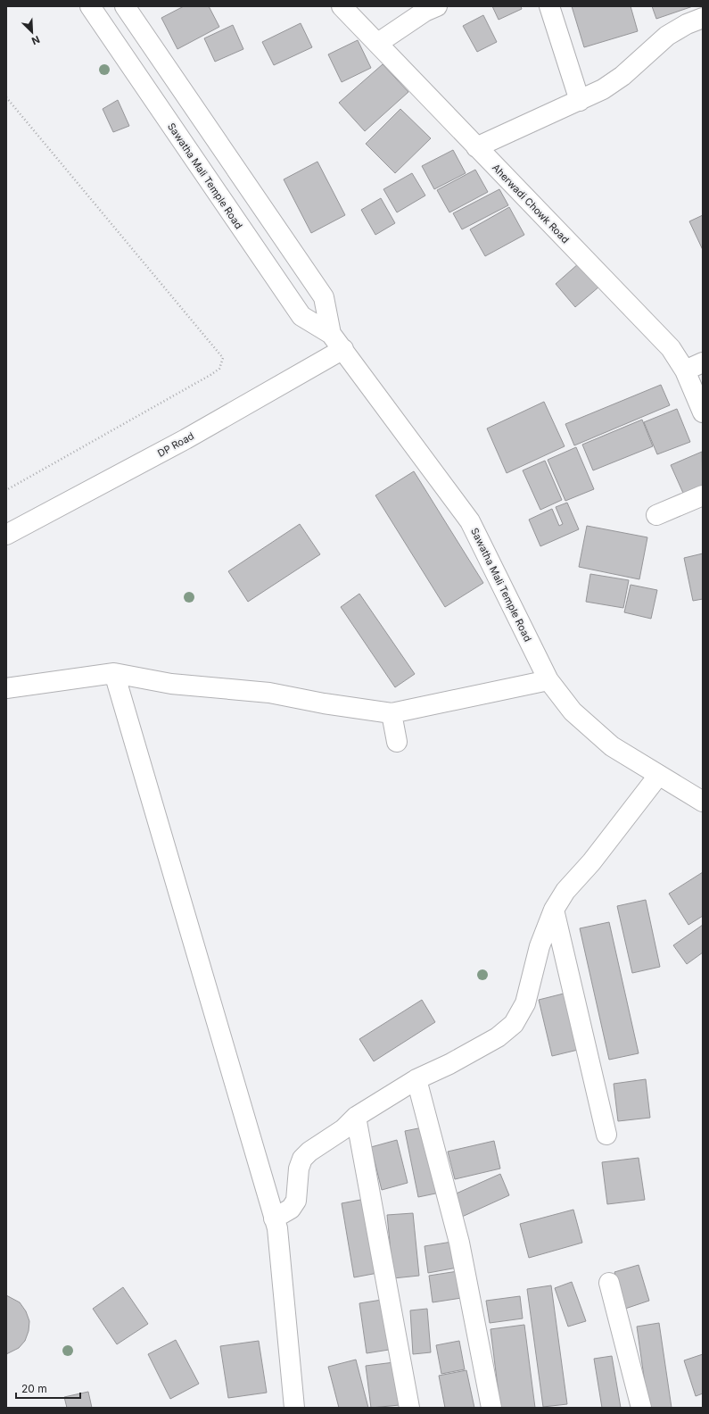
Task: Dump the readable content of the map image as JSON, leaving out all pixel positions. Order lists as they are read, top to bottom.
{
  "streets": {
    "street": ["Sawatha Mali Temple Road", "Aherwadi Chowk Road", "DP Road"]
  },
  "crossings": [
    ["Sawatha Mali Temple Road", "DP Road"]
  ],
  "scale_bar": "20 m",
  "north": "bottom right"
}
